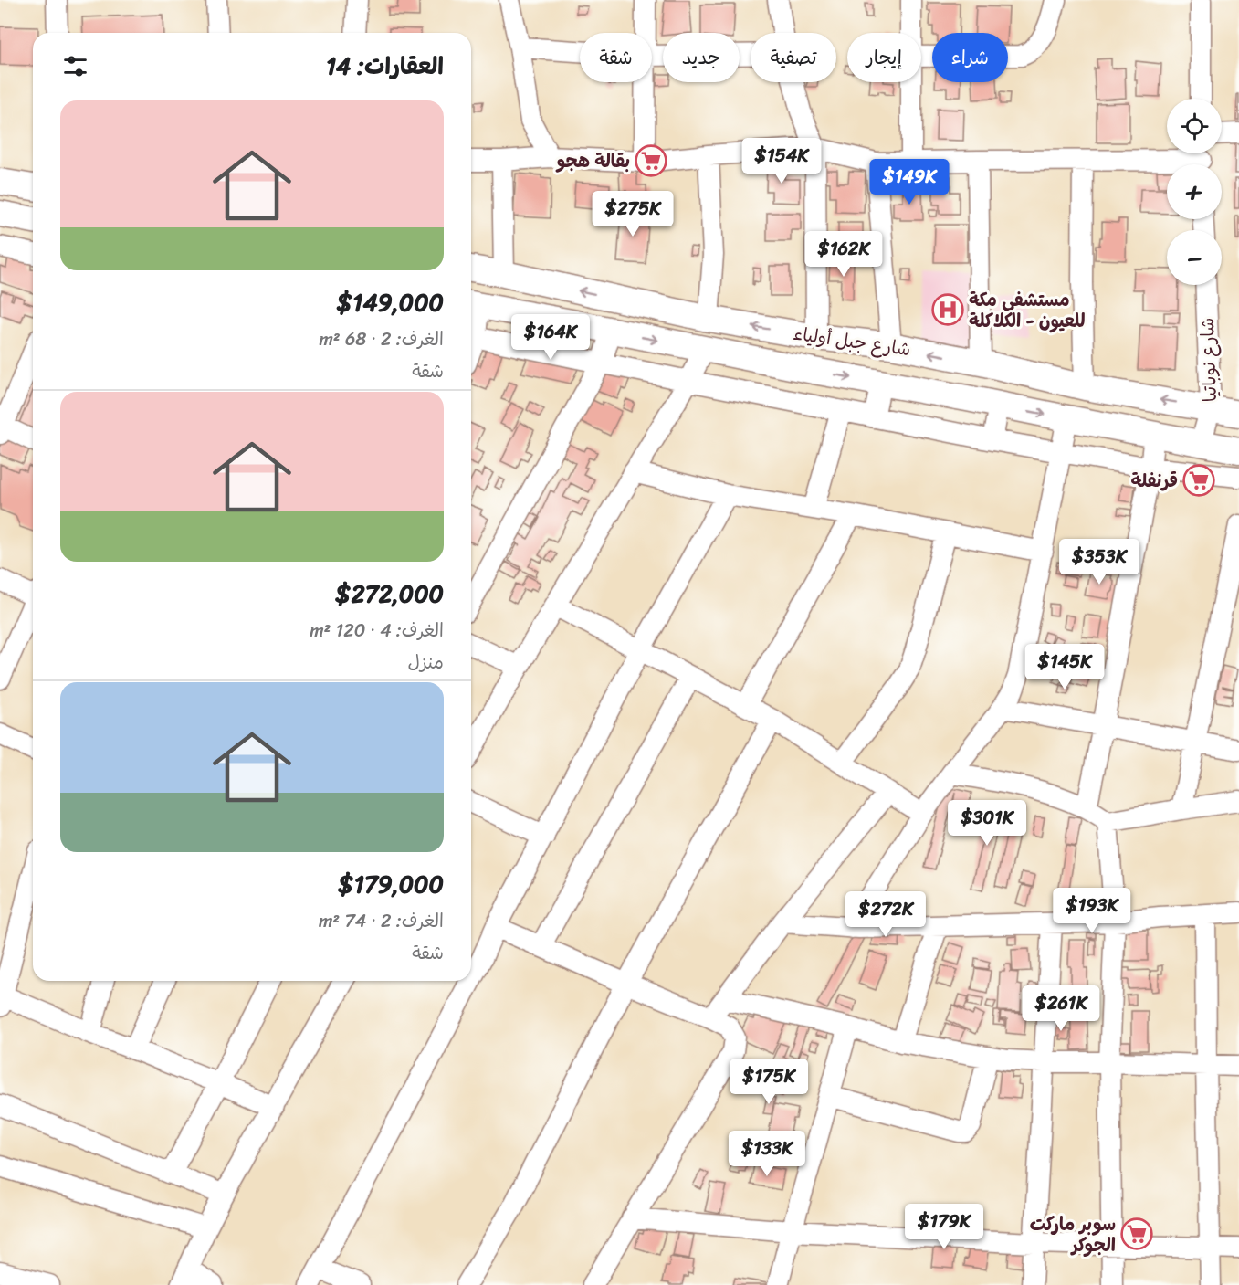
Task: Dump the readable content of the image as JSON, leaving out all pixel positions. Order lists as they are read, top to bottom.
{
  "streets": {
    "main road": ["شارع جبل أولياء"],
    "street": ["شارع نوباتيا"]
  },
  "crossings": [
    ["شارع جبل أولياء", "شارع نوباتيا"]
  ],
  "places": {
    "supermarket": ["بقالة هجو", "قرنفلة", "سوبر ماركت الجوكر"],
    "hospital": ["مستشفى مكة للعيون - الكلاكلة"]
  },
  "page": {
    "chip": [
      "شراء",
      "إيجار",
      "تصفية",
      "جديد",
      "شقة"
    ],
    "heading": "العقارات: 14",
    "map_buttons": ["+", "−"],
    "list": [
      {
        "name": "$149,000",
        "note": "الغرف: 2 · 68 m² · شقة"
      },
      {
        "name": "$272,000",
        "note": "الغرف: 4 · 120 m² · منزل"
      },
      {
        "name": "$179,000",
        "note": "الغرف: 2 · 74 m² · شقة"
      }
    ],
    "price": [
      "$154K",
      "$149K",
      "$275K",
      "$162K",
      "$164K",
      "$353K",
      "$145K",
      "$301K",
      "$193K",
      "$272K",
      "$261K",
      "$175K",
      "$133K",
      "$179K"
    ]
  }
}
